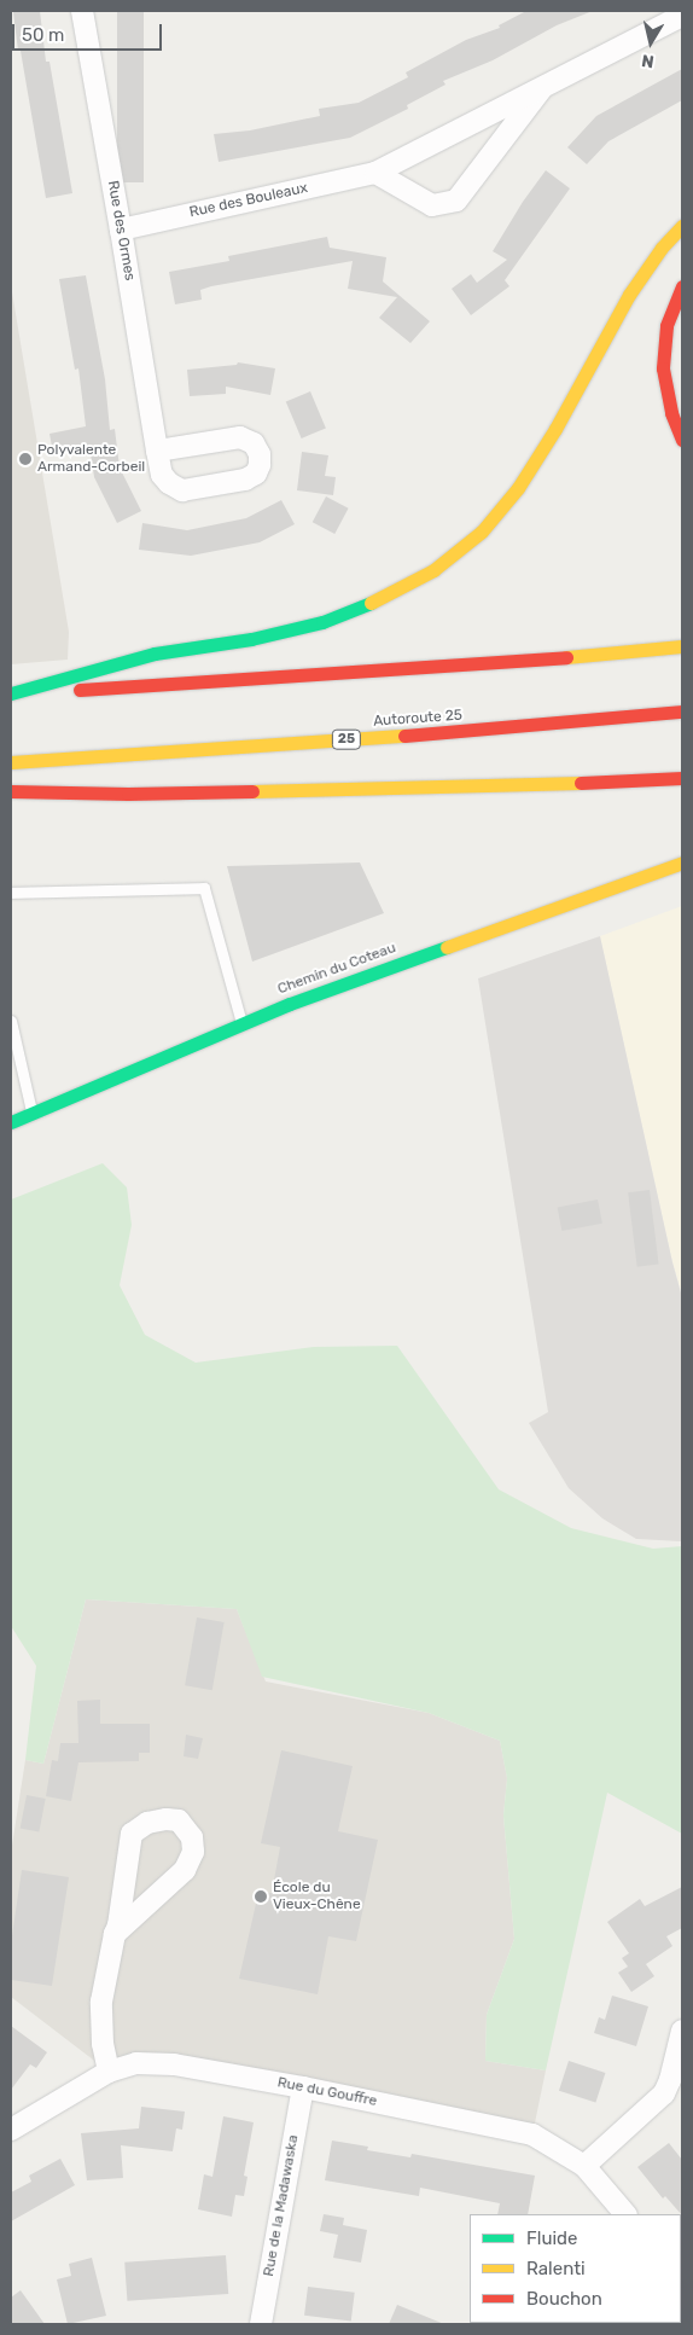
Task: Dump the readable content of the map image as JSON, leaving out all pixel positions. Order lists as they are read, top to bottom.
{
  "streets": {
    "main road": ["Autoroute 25", "25", "Chemin du Coteau"],
    "street": [
      "Rue des Bouleaux",
      "Rue des Ormes",
      "Rue du Gouffre",
      "Rue de la Madawaska"
    ]
  },
  "crossings": [
    ["Rue des Bouleaux", "Rue des Ormes"],
    ["Rue du Gouffre", "Rue de la Madawaska"]
  ],
  "places": ["Polyvalente Armand-Corbeil", "École du Vieux-Chêne"],
  "legend": ["Fluide", "Ralenti", "Bouchon"],
  "scale_bar": "50 m",
  "north": "bottom"
}
